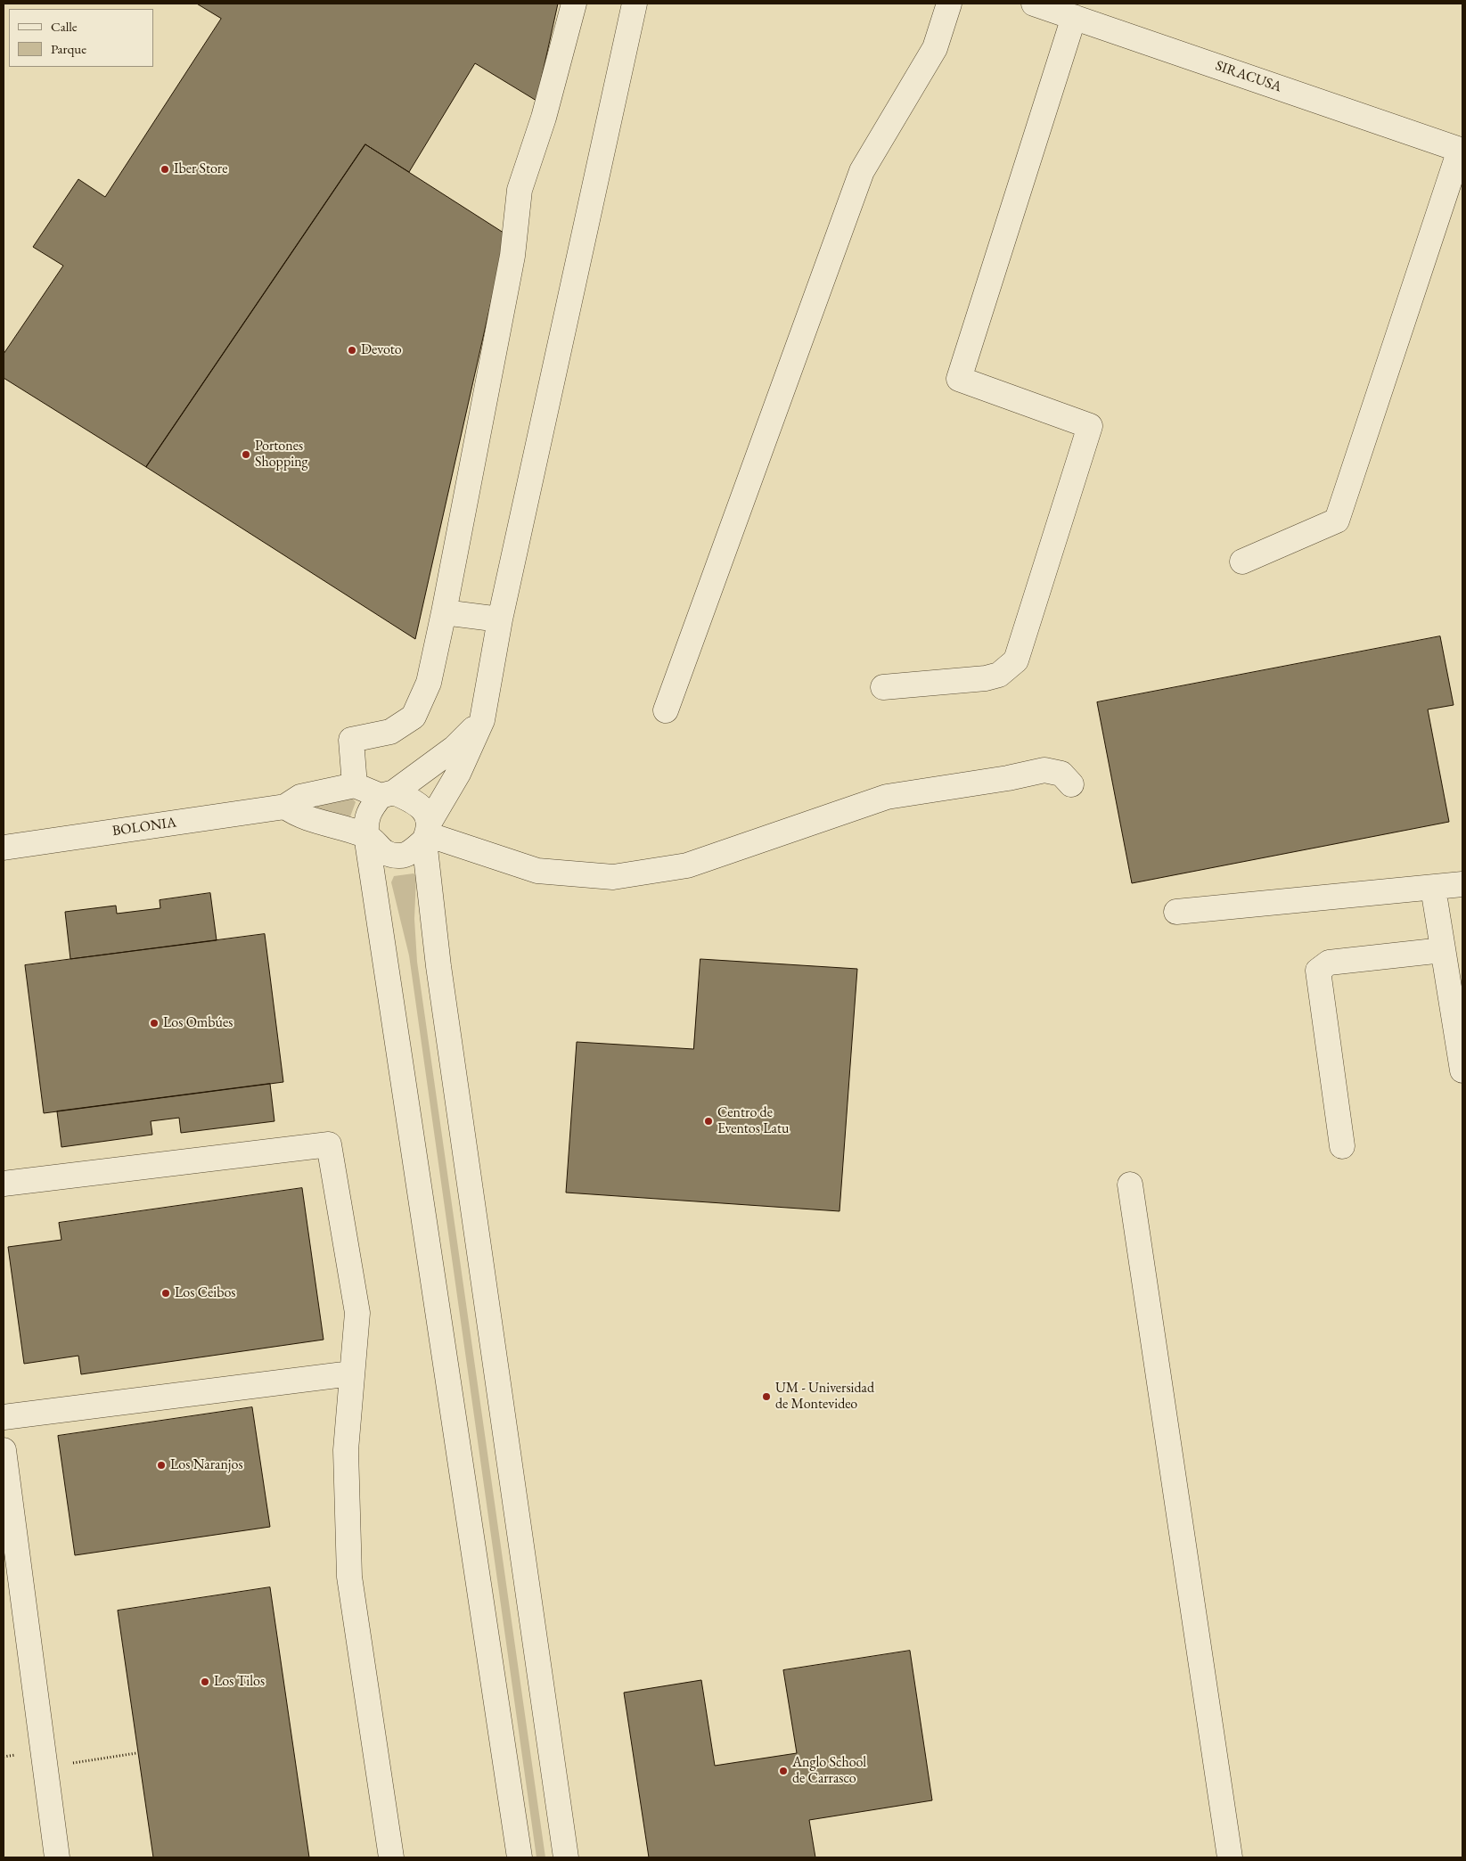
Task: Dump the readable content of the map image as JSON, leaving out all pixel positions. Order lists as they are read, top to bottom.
{
  "streets": {
    "street": ["SIRACUSA", "BOLONIA"]
  },
  "places": [
    "Iber Store",
    "Devoto",
    "Portones Shopping",
    "Los Ombúes",
    "Centro de Eventos Latu",
    "Los Ceibos",
    "UM - Universidad de Montevideo",
    "Los Naranjos",
    "Los Tilos",
    "Anglo School de Carrasco"
  ],
  "legend": ["Calle", "Parque"]
}
